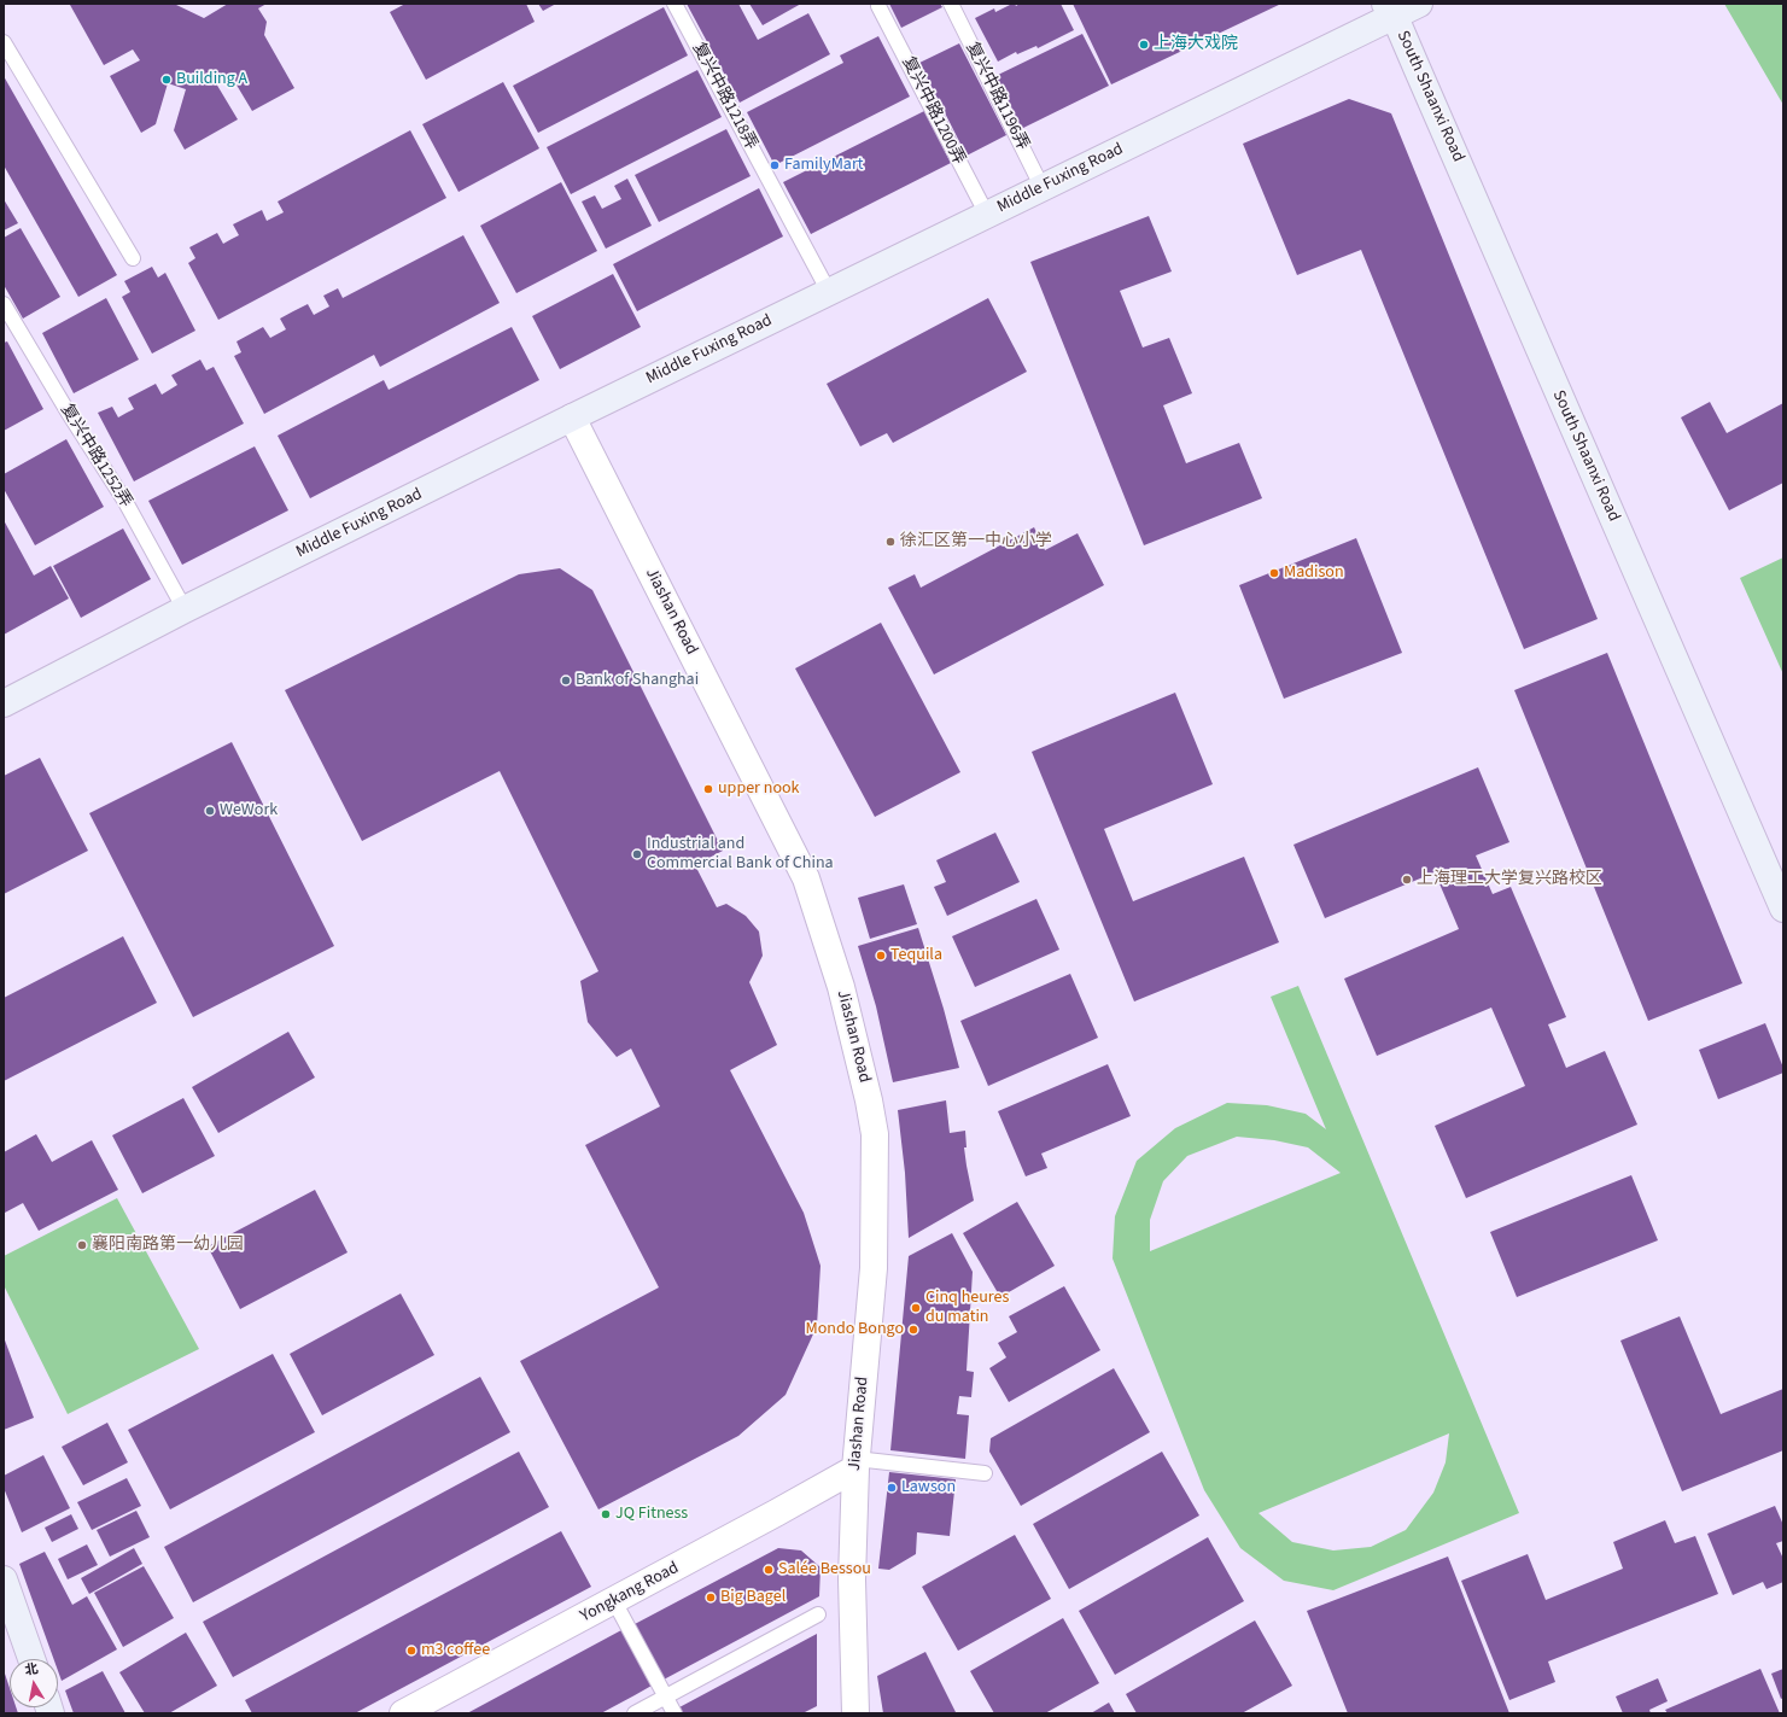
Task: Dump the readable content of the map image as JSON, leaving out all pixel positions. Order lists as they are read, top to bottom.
{
  "streets": {
    "main road": ["South Shaanxi Road", "Middle Fuxing Road"],
    "street": ["Jiashan Road", "Yongkang Road"],
    "lane": [
      "复兴中路1218弄",
      "复兴中路1196弄",
      "复兴中路1200弄",
      "复兴中路1252弄"
    ]
  },
  "crossings": [
    ["复兴中路1218弄", "Middle Fuxing Road"],
    ["复兴中路1196弄", "Middle Fuxing Road"],
    ["South Shaanxi Road", "Middle Fuxing Road"],
    ["复兴中路1200弄", "Middle Fuxing Road"],
    ["Middle Fuxing Road", "复兴中路1252弄"],
    ["Middle Fuxing Road", "Jiashan Road"],
    ["Jiashan Road", "Yongkang Road"]
  ],
  "places": [
    "上海大戏院",
    "Building A",
    "FamilyMart",
    "徐汇区第一中心小学",
    "Madison",
    "Bank of Shanghai",
    "upper nook",
    "WeWork",
    "Industrial and Commercial Bank of China",
    "上海理工大学复兴路校区",
    "Tequila",
    "襄阳南路第一幼儿园",
    "Cinq heures du matin",
    "Mondo Bongo",
    "Lawson",
    "JQ Fitness",
    "Salée Bessou",
    "Big Bagel",
    "m3 сoffee"
  ],
  "north": "top"
}
